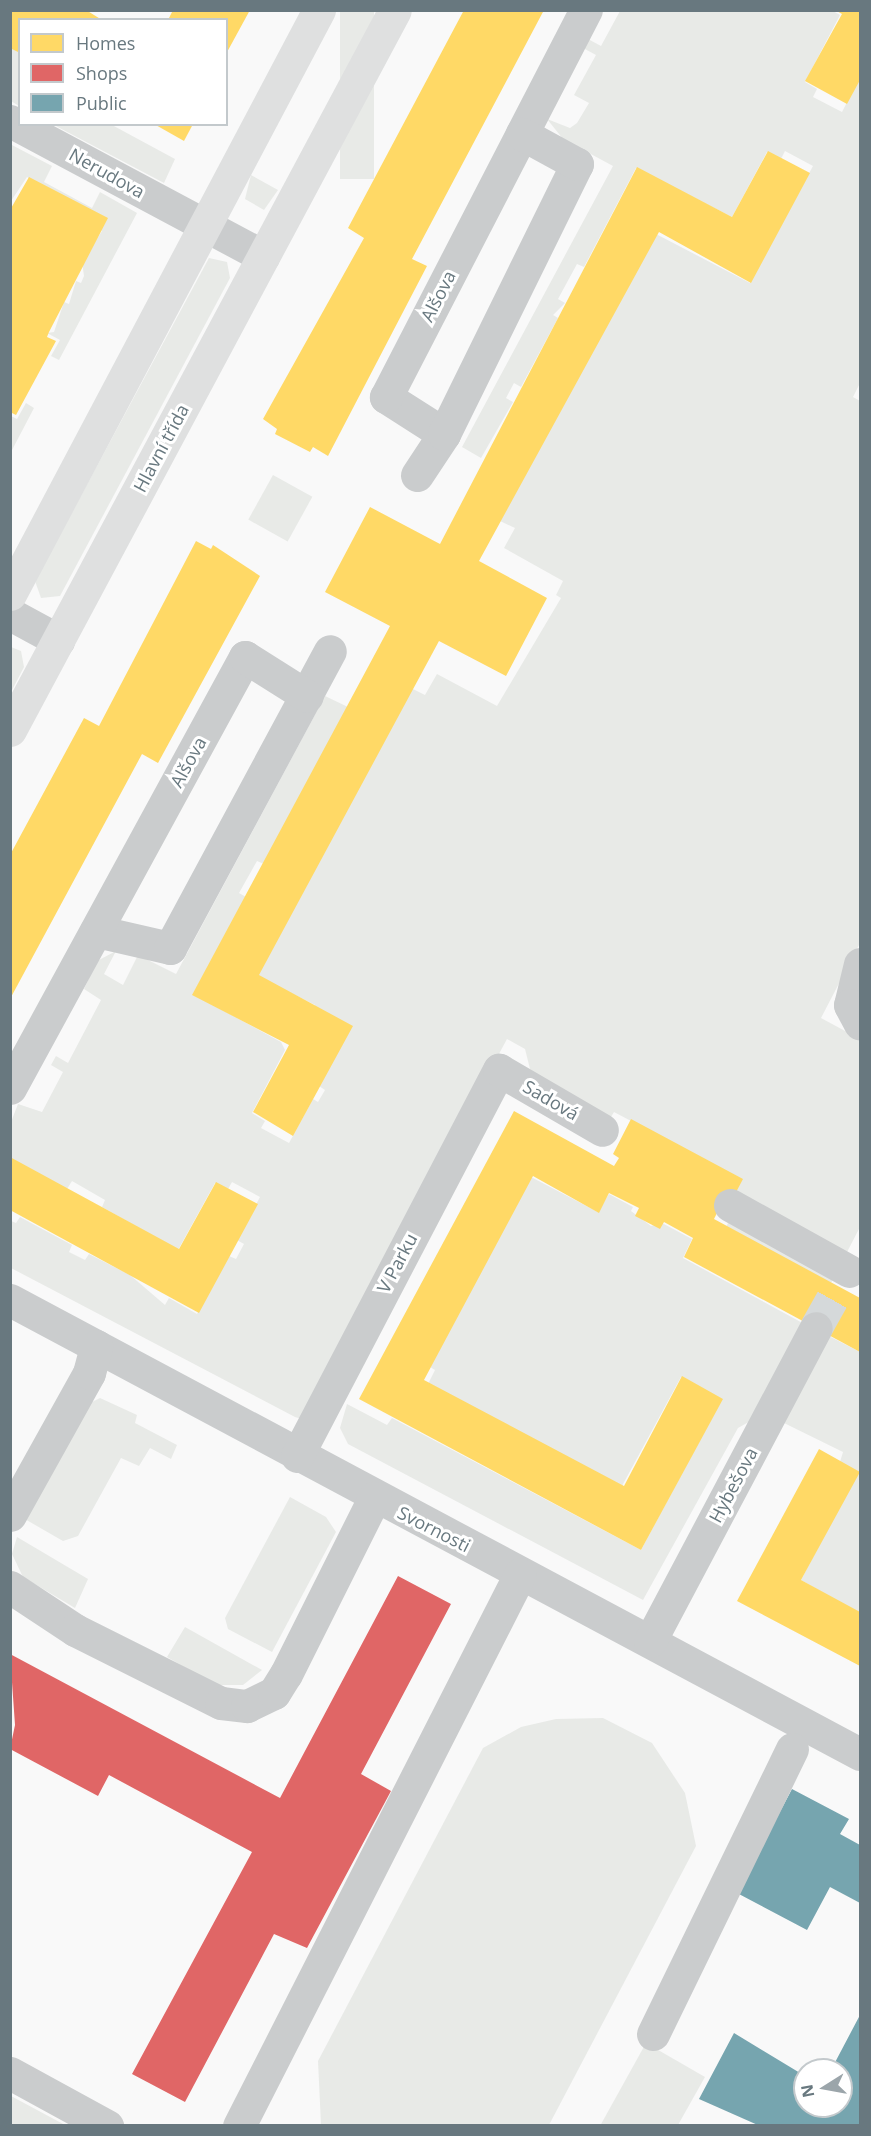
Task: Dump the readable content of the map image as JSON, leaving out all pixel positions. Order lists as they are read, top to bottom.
{
  "streets": {
    "main road": ["Hlavní třída"],
    "street": [
      "Nerudova",
      "Alšova",
      "Sadová",
      "V Parku",
      "Hybešova",
      "Svornosti"
    ]
  },
  "crossings": [
    ["Sadová", "V Parku"],
    ["V Parku", "Svornosti"],
    ["Hybešova", "Svornosti"]
  ],
  "legend": ["Homes", "Shops", "Public"],
  "north": "left"
}
